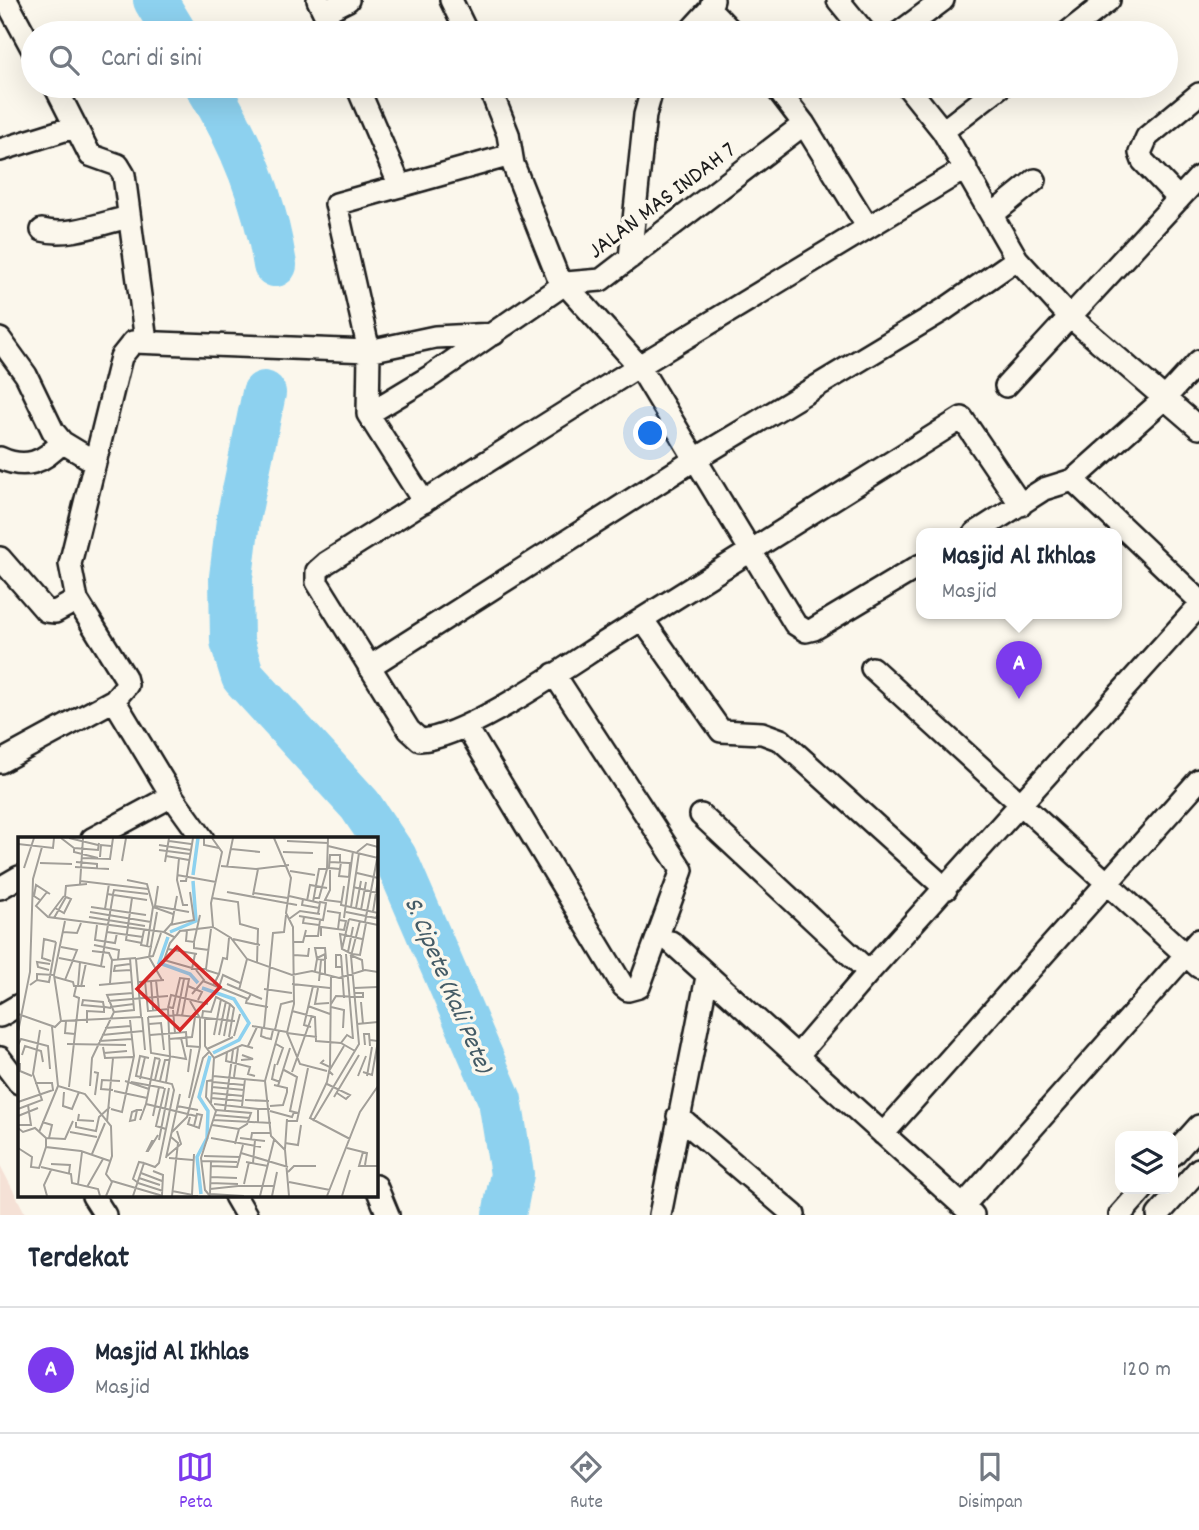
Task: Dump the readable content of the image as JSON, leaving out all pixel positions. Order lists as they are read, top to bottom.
{
  "streets": {
    "street": ["JALAN MAS INDAH 7"]
  },
  "water": ["S. Cipete (Kali Pete)"],
  "page": {
    "search": "Cari di sini",
    "popup": ["Masjid Al Ikhlas", "Masjid"],
    "pins": "A",
    "heading": "Terdekat",
    "list": [
      {
        "mark": "A",
        "name": "Masjid Al Ikhlas",
        "note": "Masjid",
        "value": "120 m"
      }
    ],
    "nav": ["Peta", "Rute", "Disimpan"]
  }
}
